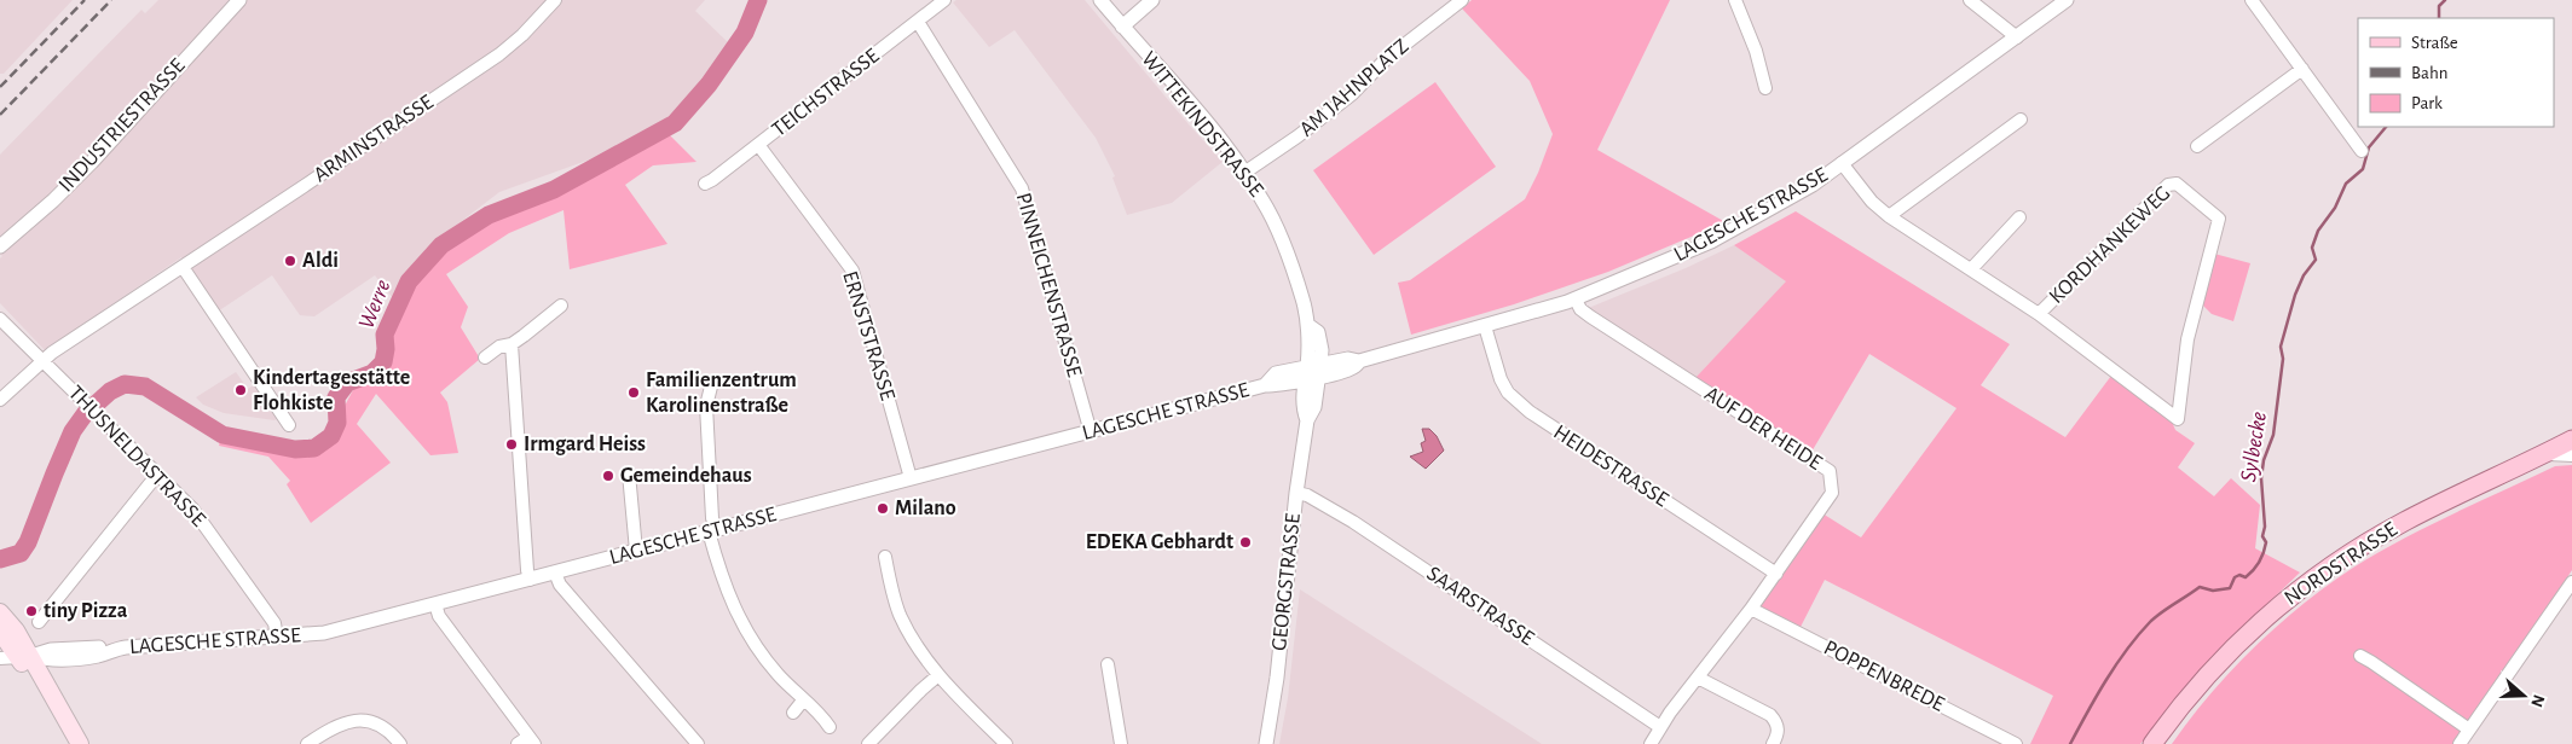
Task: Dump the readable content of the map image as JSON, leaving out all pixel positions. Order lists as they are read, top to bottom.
{
  "streets": {
    "main road": ["NORDSTRASSE"],
    "street": [
      "AM JAHNPLATZ",
      "TEICHSTRASSE",
      "WITTEKINDSTRASSE",
      "INDUSTRIESTRASSE",
      "ARMINSTRASSE",
      "LAGESCHE STRASSE",
      "KORDHANKEWEG",
      "PINNEICHENSTRASSE",
      "ERNSTSTRASSE",
      "AUF DER HEIDE",
      "THUSNELDASTRASSE",
      "HEIDESTRASSE",
      "GEORGSTRASSE",
      "SAARSTRASSE",
      "POPPENBREDE"
    ]
  },
  "crossings": [
    ["AM JAHNPLATZ", "WITTEKINDSTRASSE"],
    ["TEICHSTRASSE", "PINNEICHENSTRASSE"],
    ["TEICHSTRASSE", "ERNSTSTRASSE"],
    ["WITTEKINDSTRASSE", "LAGESCHE STRASSE"],
    ["WITTEKINDSTRASSE", "GEORGSTRASSE"],
    ["ARMINSTRASSE", "THUSNELDASTRASSE"],
    ["LAGESCHE STRASSE", "PINNEICHENSTRASSE"],
    ["LAGESCHE STRASSE", "ERNSTSTRASSE"],
    ["LAGESCHE STRASSE", "AUF DER HEIDE"],
    ["LAGESCHE STRASSE", "THUSNELDASTRASSE"],
    ["LAGESCHE STRASSE", "HEIDESTRASSE"],
    ["LAGESCHE STRASSE", "GEORGSTRASSE"],
    ["AUF DER HEIDE", "HEIDESTRASSE"],
    ["AUF DER HEIDE", "SAARSTRASSE"],
    ["AUF DER HEIDE", "POPPENBREDE"],
    ["GEORGSTRASSE", "SAARSTRASSE"]
  ],
  "water": ["Werre", "Sylbecke"],
  "places": [
    "Aldi",
    "Kindertagesstätte Flohkiste",
    "Familienzentrum Karolinenstraße",
    "Irmgard Heiss",
    "Gemeindehaus",
    "Milano",
    "EDEKA Gebhardt",
    "tiny Pizza"
  ],
  "legend": ["Straße", "Bahn", "Park"],
  "north": "right"
}
